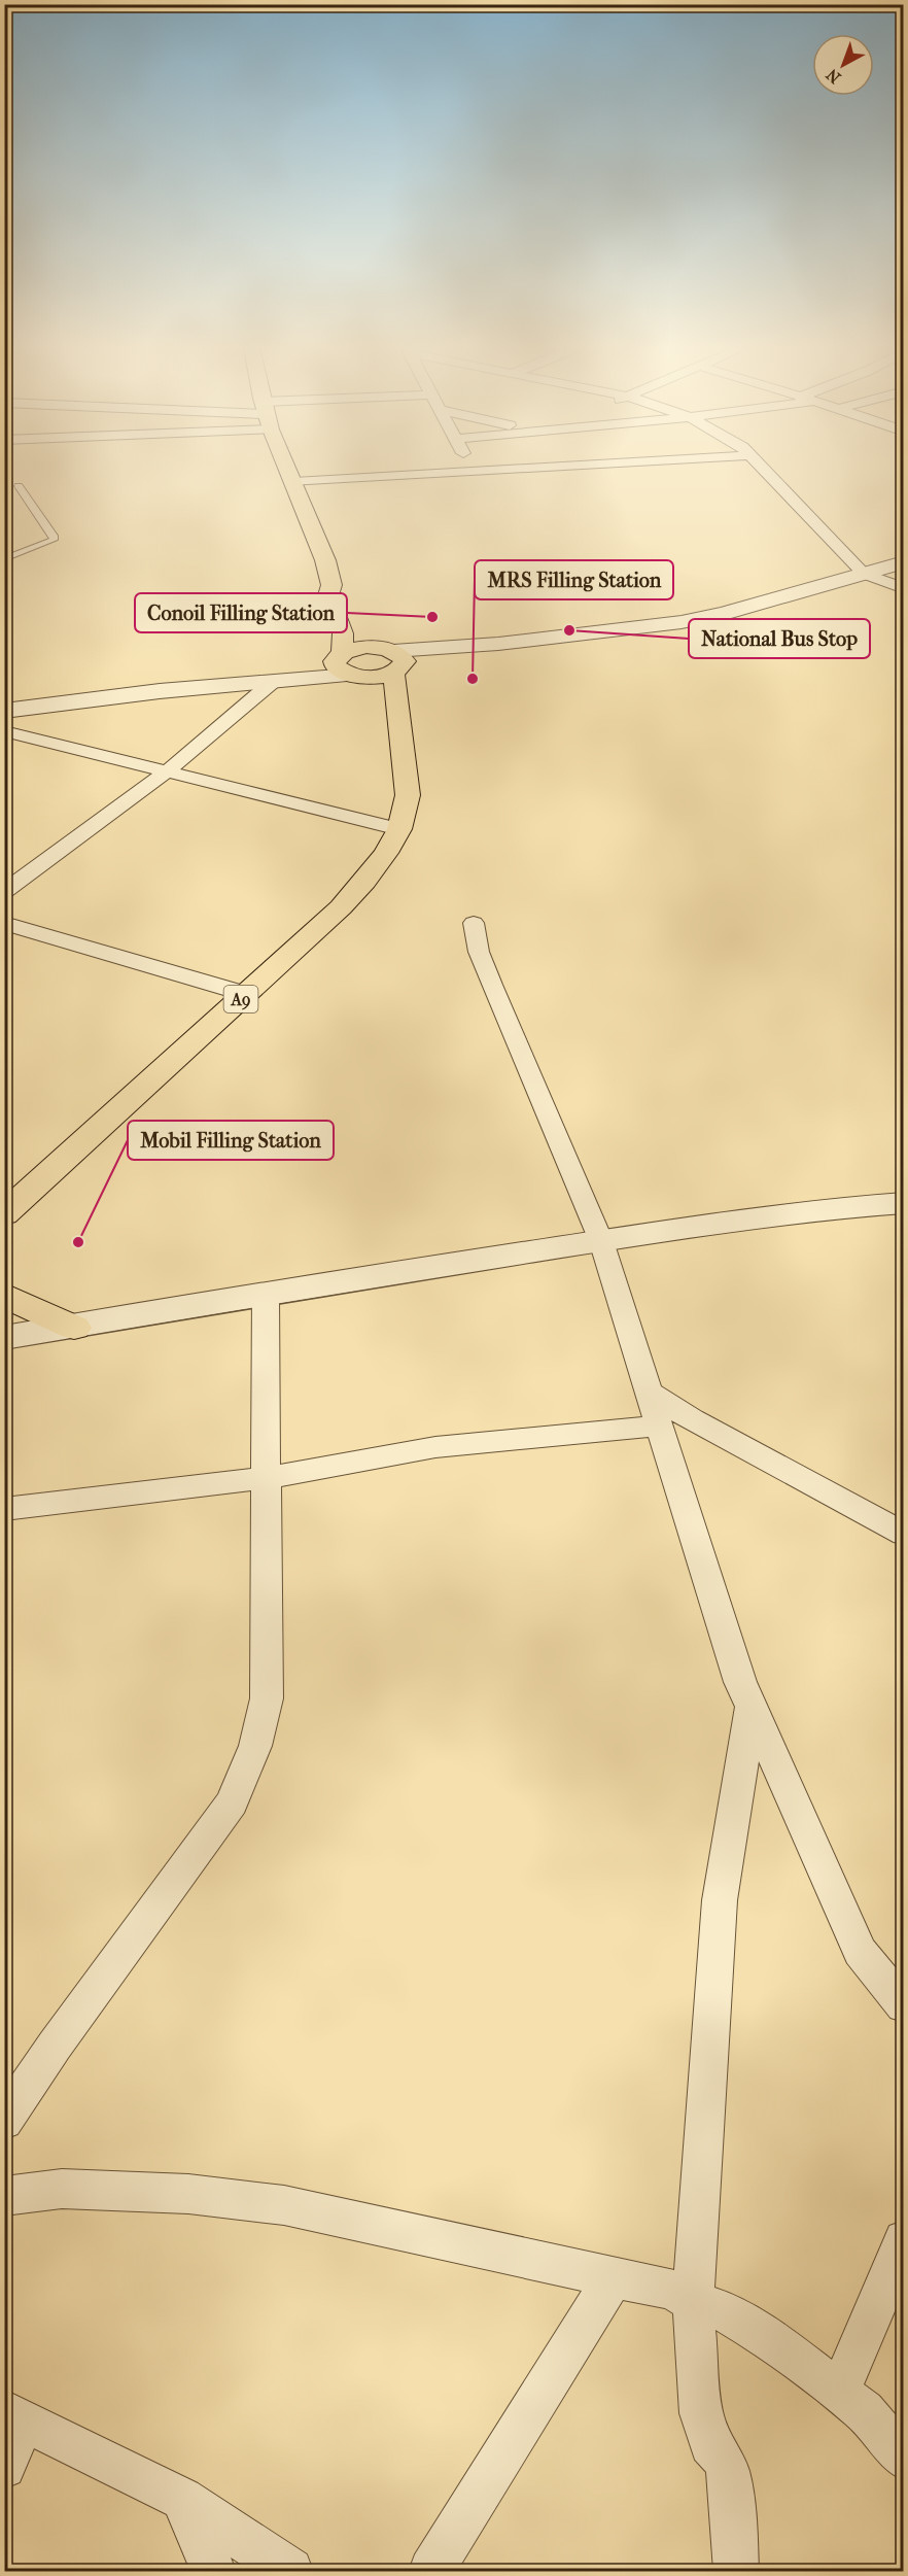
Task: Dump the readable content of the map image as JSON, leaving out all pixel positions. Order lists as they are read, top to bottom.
{
  "streets": {
    "highway": ["A9"]
  },
  "places": [
    "Conoil Filling Station",
    "National Bus Stop",
    "MRS Filling Station",
    "Mobil Filling Station"
  ],
  "north": "bottom left"
}
